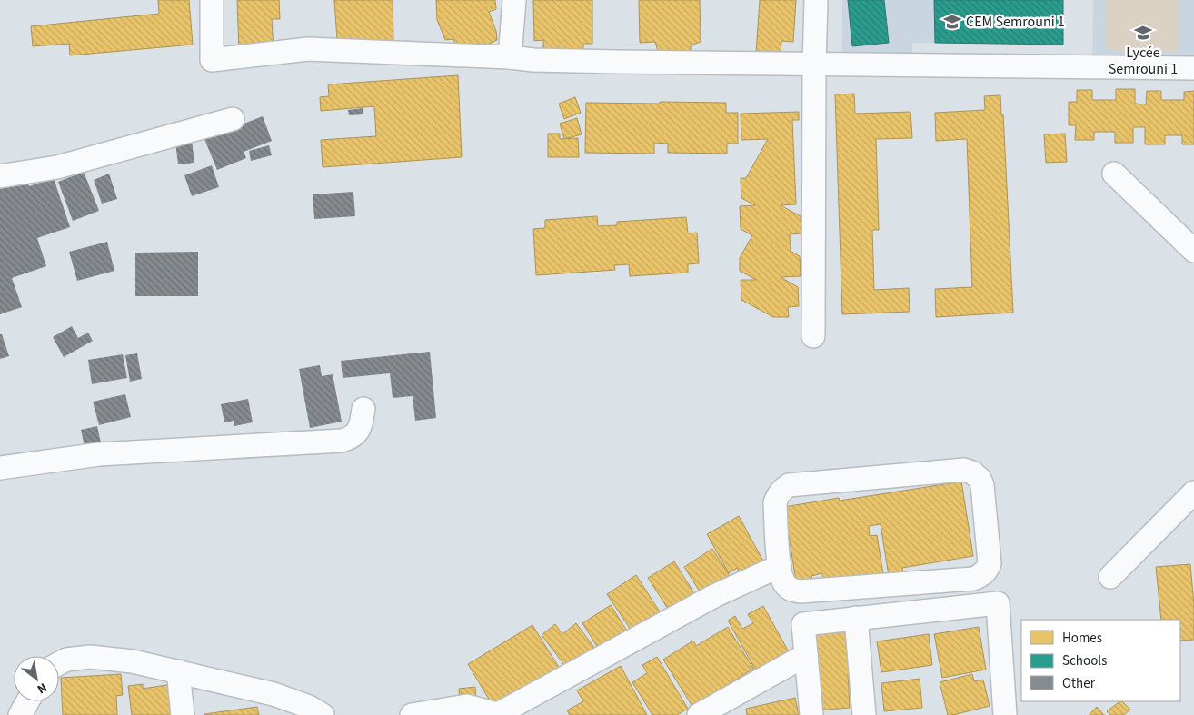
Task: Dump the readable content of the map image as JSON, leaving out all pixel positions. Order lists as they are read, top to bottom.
{
  "places": {
    "school or university": ["CEM Semrouni 1", "Lycée Semrouni 1"]
  },
  "legend": ["Homes", "Schools", "Other"],
  "north": "bottom right"
}
